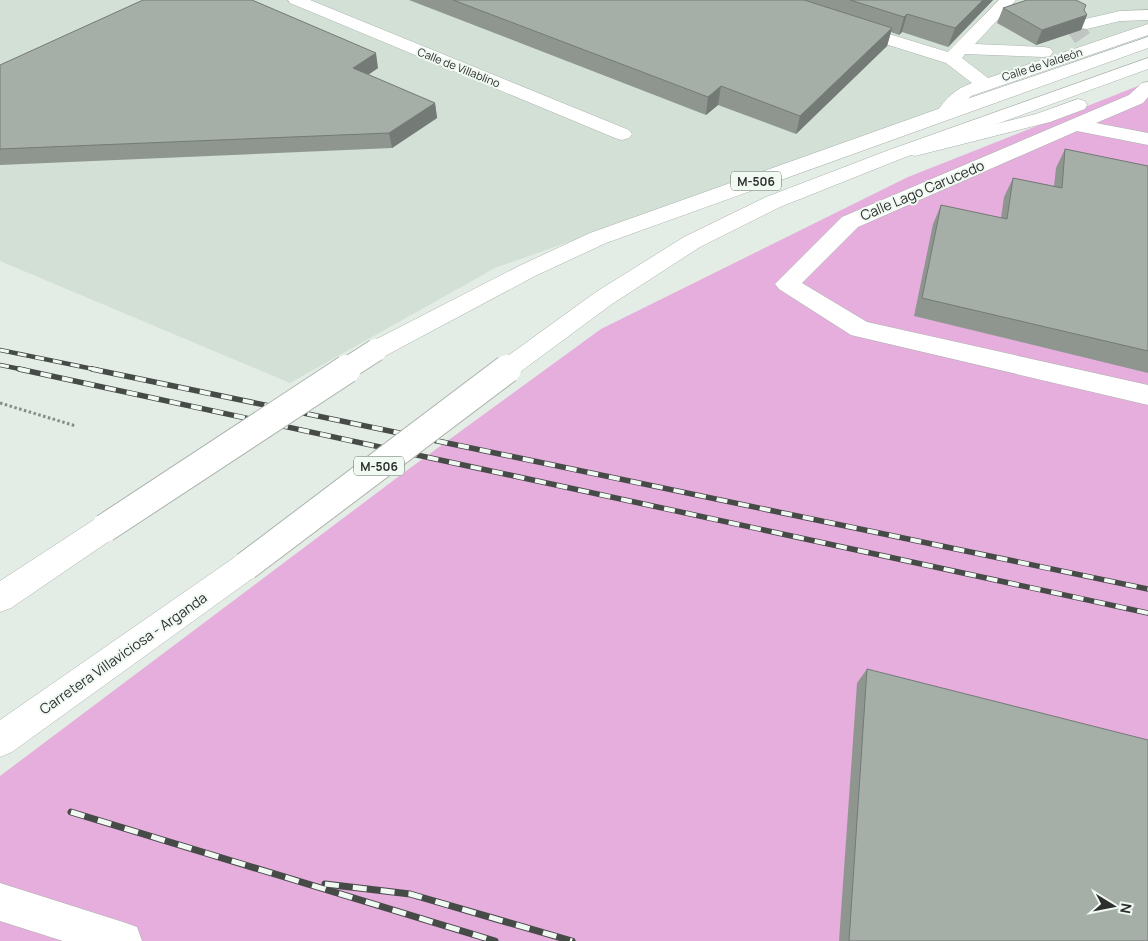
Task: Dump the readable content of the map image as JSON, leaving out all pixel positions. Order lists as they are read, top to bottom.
{
  "streets": {
    "main road": [
      "Calle de Valdeón",
      "Calle de Villablino",
      "M-506",
      "Calle Lago Carucedo",
      "Carretera Villaviciosa - Arganda"
    ]
  },
  "crossings": [
    ["Calle de Valdeón", "M-506"],
    ["M-506", "Carretera Villaviciosa - Arganda"]
  ],
  "north": "right"
}
